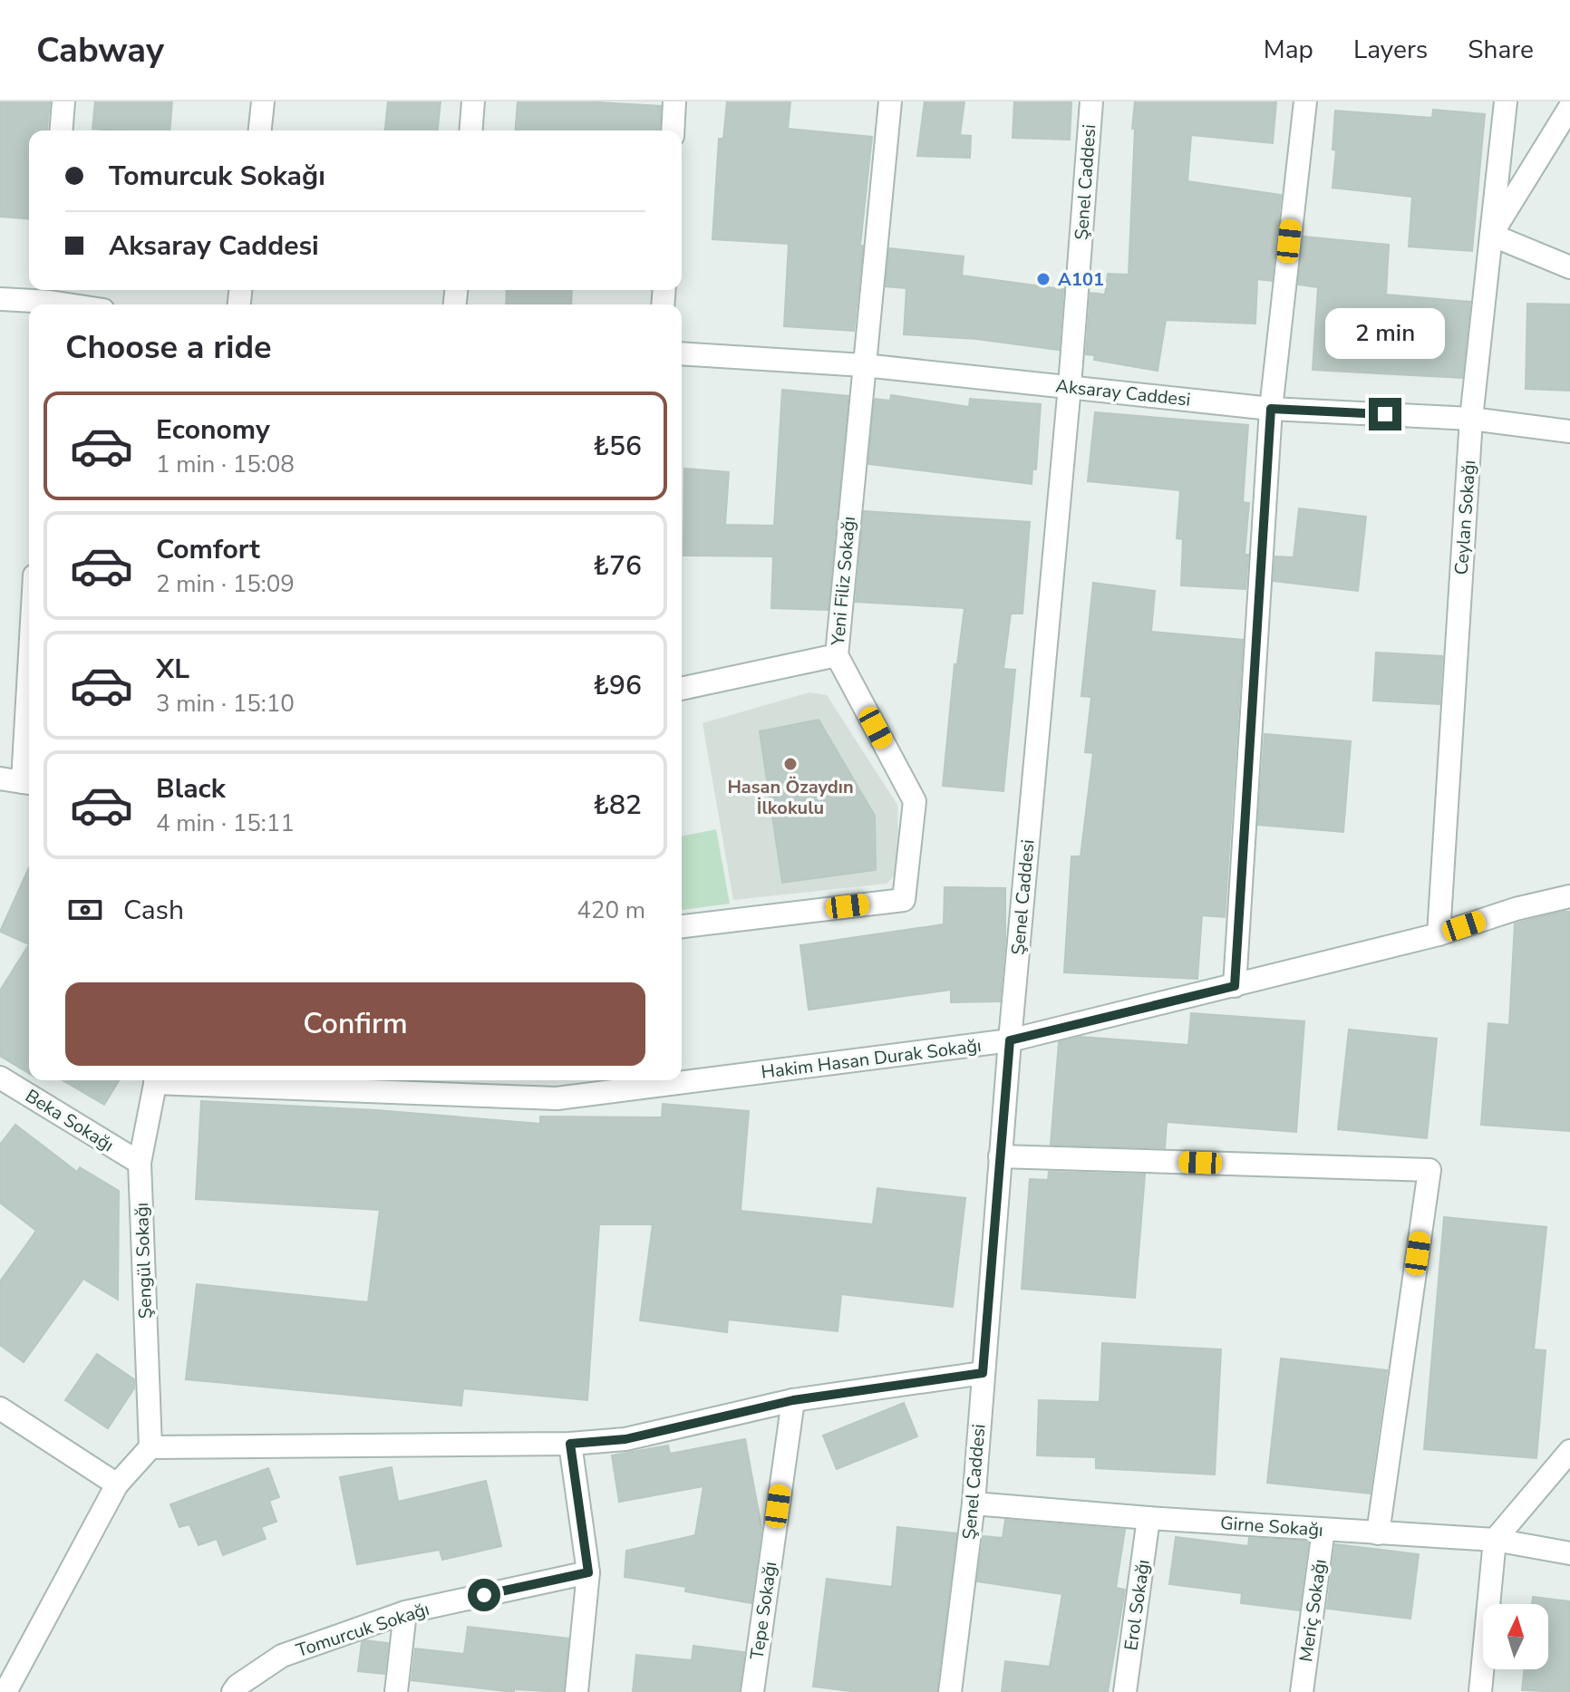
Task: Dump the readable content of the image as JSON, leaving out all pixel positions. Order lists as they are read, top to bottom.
{
  "streets": {
    "street": [
      "Şenel Caddesi",
      "Aksaray Caddesi",
      "Ceylan Sokağı",
      "Yeni Filiz Sokağı",
      "Hakim Hasan Durak Sokağı",
      "Beka Sokağı",
      "Şengül Sokağı",
      "Girne Sokağı",
      "Erol Sokağı",
      "Tepe Sokağı",
      "Meriç Sokağı",
      "Tomurcuk Sokağı"
    ]
  },
  "crossings": [
    ["Şenel Caddesi", "Aksaray Caddesi"],
    ["Şenel Caddesi", "Hakim Hasan Durak Sokağı"],
    ["Şenel Caddesi", "Girne Sokağı"],
    ["Aksaray Caddesi", "Ceylan Sokağı"],
    ["Aksaray Caddesi", "Yeni Filiz Sokağı"],
    ["Ceylan Sokağı", "Hakim Hasan Durak Sokağı"],
    ["Beka Sokağı", "Şengül Sokağı"],
    ["Girne Sokağı", "Erol Sokağı"],
    ["Girne Sokağı", "Meriç Sokağı"]
  ],
  "places": ["A101", "Hasan Özaydın İlkokulu"],
  "north": "top",
  "page": {
    "header": "Cabway",
    "nav": ["Map", "Layers", "Share"],
    "banner": ["Tomurcuk Sokağı", "Aksaray Caddesi"],
    "heading": "Choose a ride",
    "bubble": "2 min",
    "list": [
      {
        "name": "Economy",
        "note": "1 min · 15:08",
        "value": "₺56"
      },
      {
        "name": "Comfort",
        "note": "2 min · 15:09",
        "value": "₺76"
      },
      {
        "name": "XL",
        "note": "3 min · 15:10",
        "value": "₺96"
      },
      {
        "name": "Black",
        "note": "4 min · 15:11",
        "value": "₺82"
      }
    ],
    "pay": ["Cash", "420 m"],
    "buttons": "Confirm"
  }
}
